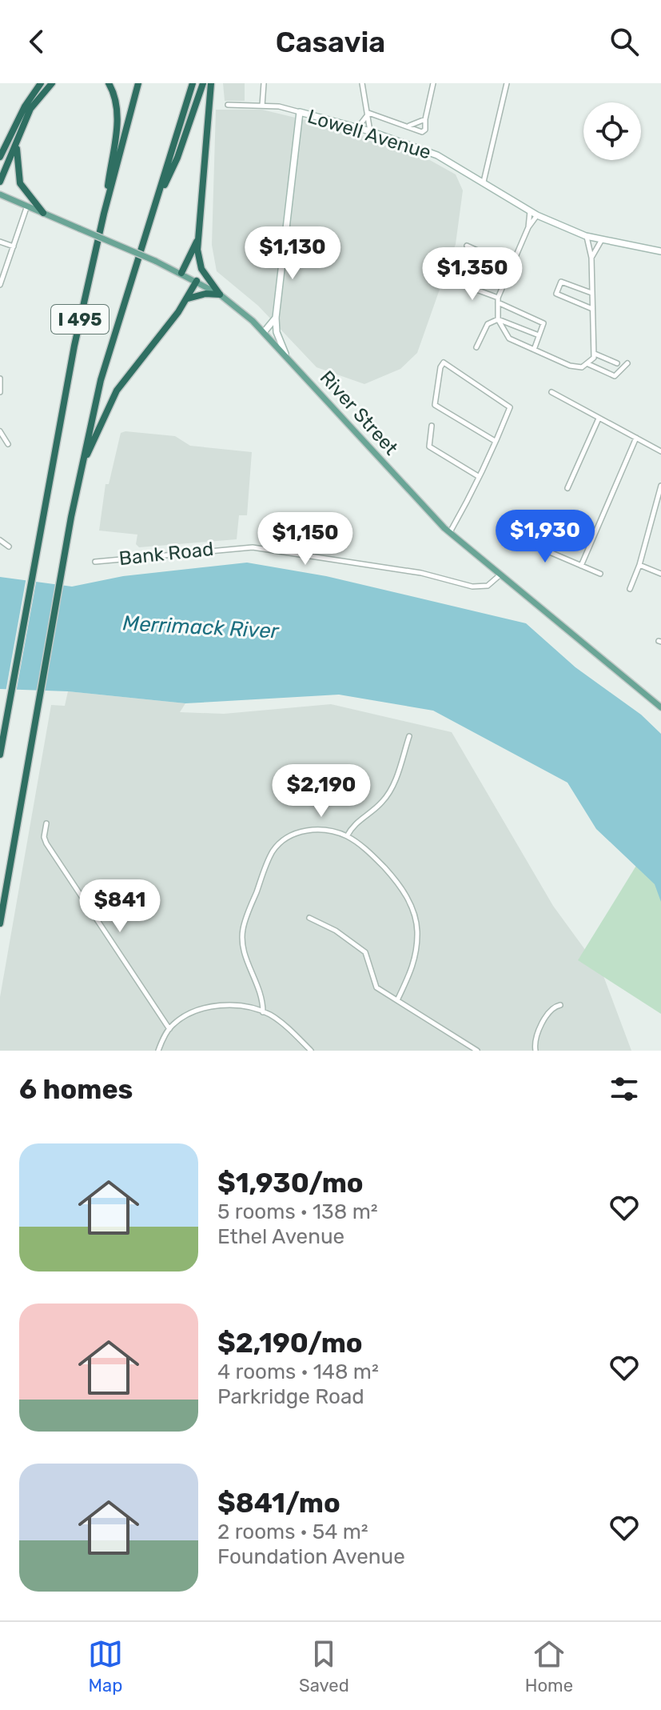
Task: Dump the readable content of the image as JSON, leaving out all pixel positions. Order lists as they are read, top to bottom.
{
  "streets": {
    "highway": ["I 495"],
    "main road": ["Lowell Avenue", "River Street"],
    "street": ["Bank Road"]
  },
  "crossings": [
    ["Lowell Avenue", "River Street"],
    ["River Street", "Bank Road"]
  ],
  "water": ["Merrimack River"],
  "page": {
    "header": "Casavia",
    "price": [
      "$1,130",
      "$1,350",
      "$1,930",
      "$1,150",
      "$2,190",
      "$841"
    ],
    "heading": "6 homes",
    "list": [
      {
        "name": "$1,930/mo",
        "note": "5 rooms · 138 m² · Ethel Avenue"
      },
      {
        "name": "$2,190/mo",
        "note": "4 rooms · 148 m² · Parkridge Road"
      },
      {
        "name": "$841/mo",
        "note": "2 rooms · 54 m² · Foundation Avenue"
      }
    ],
    "tabs": ["Map", "Saved", "Home"]
  }
}
